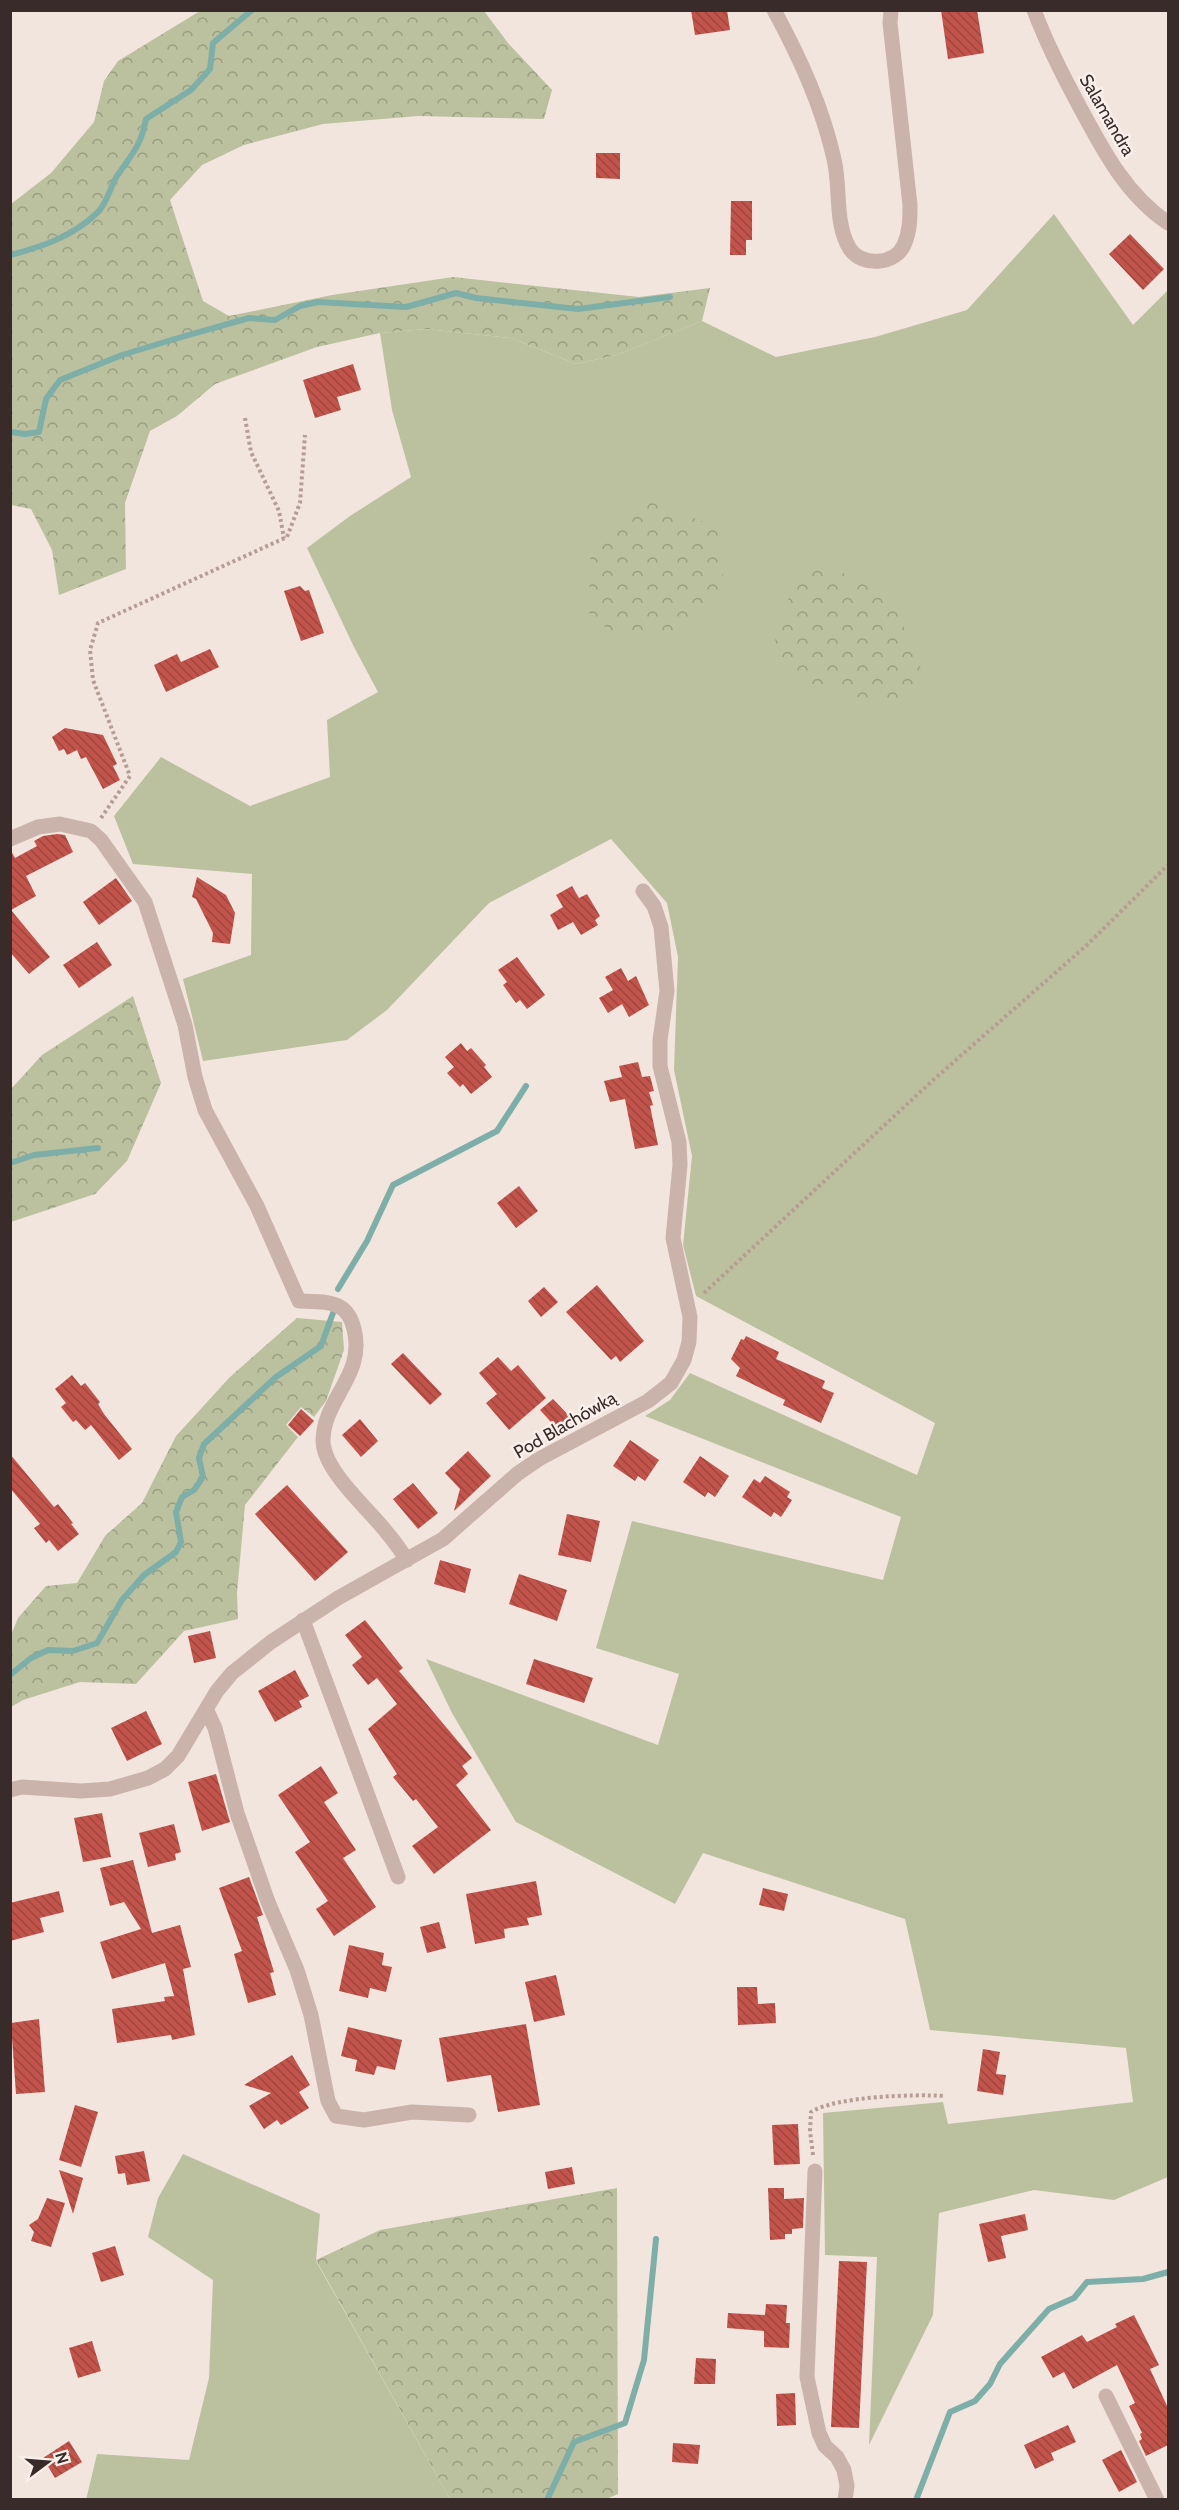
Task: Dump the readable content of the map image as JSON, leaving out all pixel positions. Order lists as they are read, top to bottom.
{
  "streets": {
    "street": ["Salamandra", "Pod Blachówką"]
  },
  "north": "right"
}
